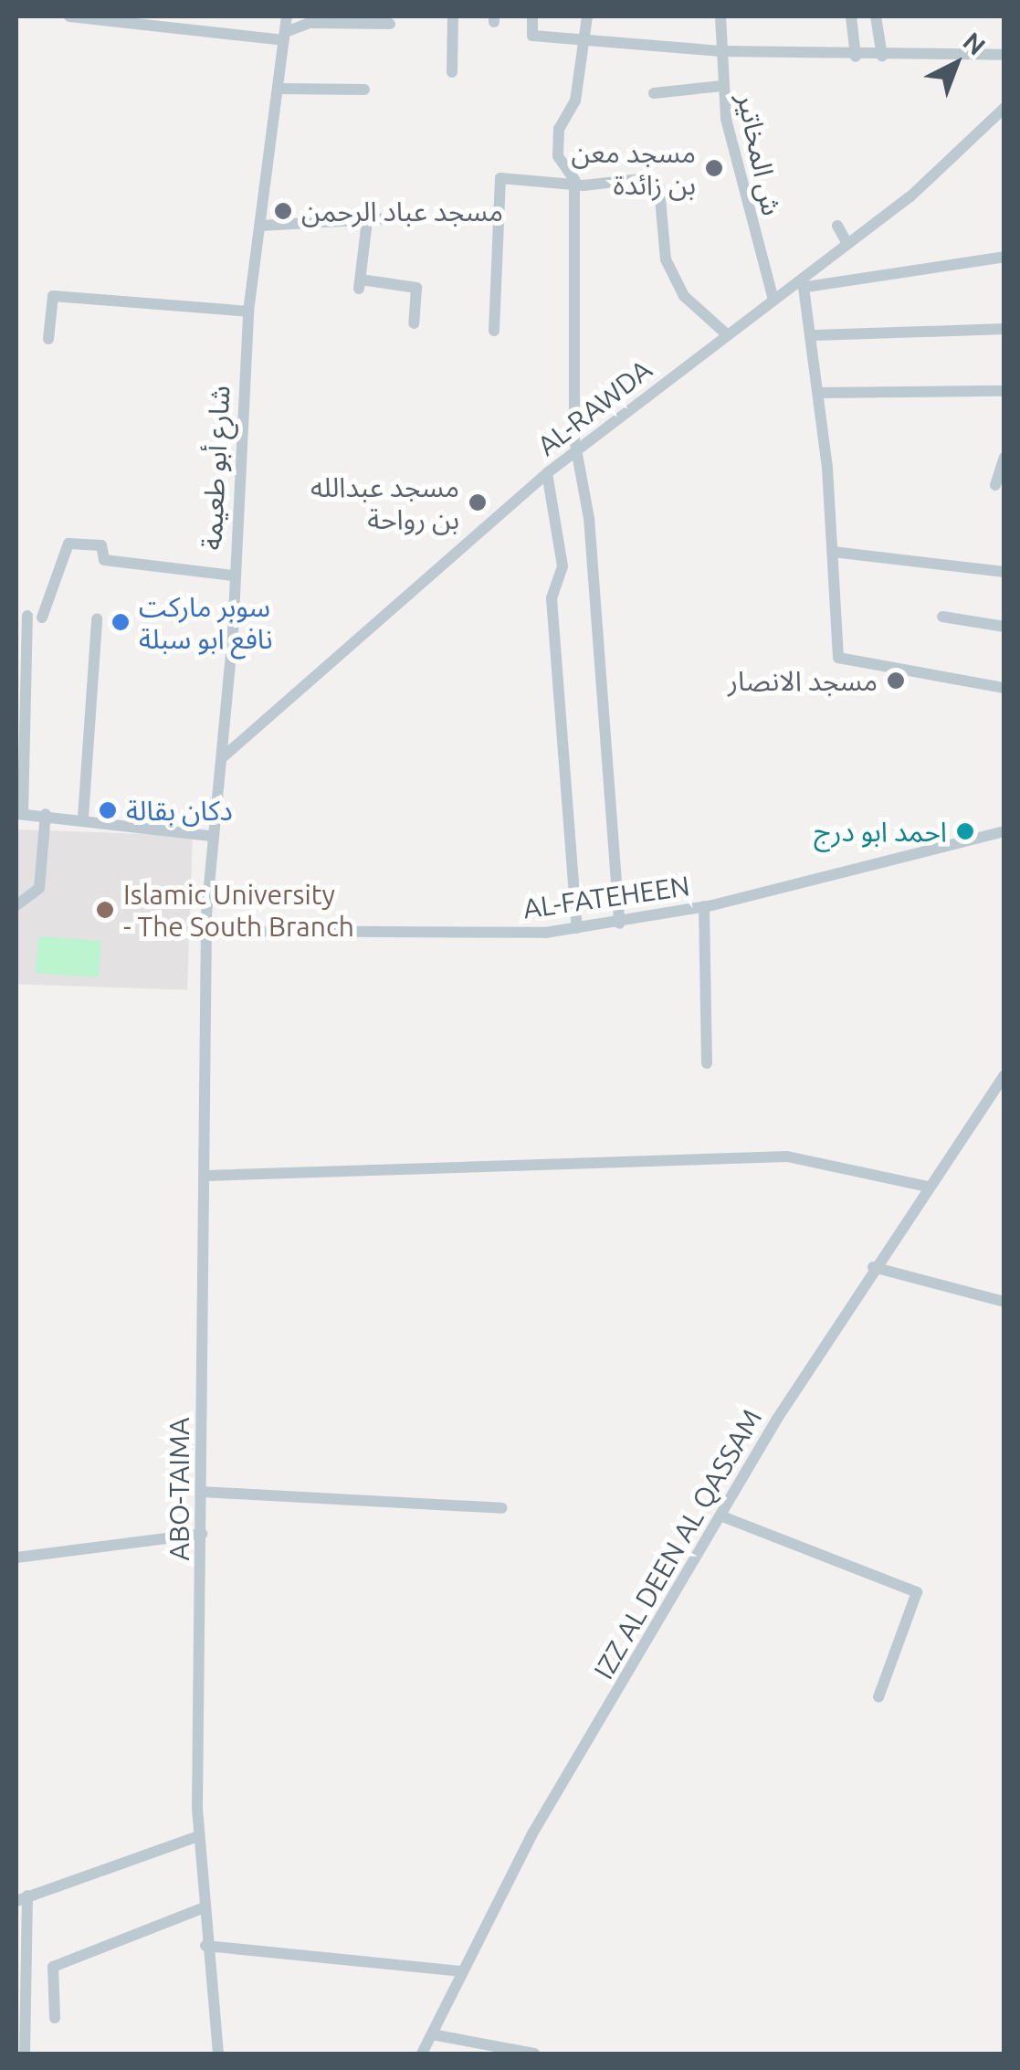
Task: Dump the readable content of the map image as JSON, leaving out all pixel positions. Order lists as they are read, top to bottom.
{
  "streets": {
    "street": [
      "ش المخاتير",
      "AL-RAWDA",
      "شارع أبو طعيمة",
      "AL-FATEHEEN",
      "ABO-TAIMA",
      "IZZ AL DEEN AL QASSAM"
    ]
  },
  "crossings": [
    ["ش المخاتير", "AL-RAWDA"],
    ["AL-RAWDA", "شارع أبو طعيمة"],
    ["شارع أبو طعيمة", "AL-FATEHEEN"],
    ["شارع أبو طعيمة", "ABO-TAIMA"],
    ["AL-FATEHEEN", "ABO-TAIMA"]
  ],
  "places": [
    "مسجد معن بن زائدة",
    "مسجد عباد الرحمن",
    "مسجد عبدالله بن رواحة",
    "سوبر ماركت نافع ابو سبلة",
    "مسجد الانصار",
    "دكان بقالة",
    "احمد ابو درج",
    "Islamic University - The South Branch"
  ],
  "north": "top right"
}
